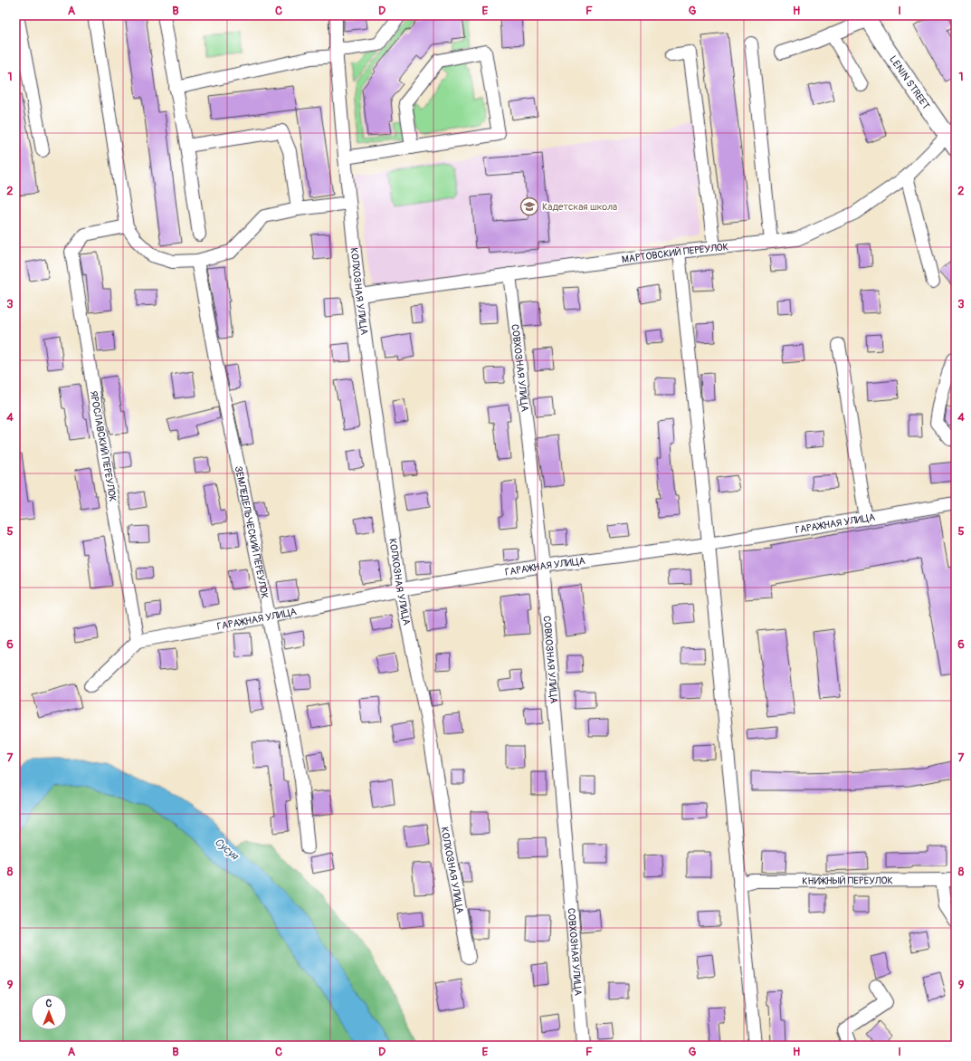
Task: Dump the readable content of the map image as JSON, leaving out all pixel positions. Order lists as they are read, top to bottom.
{
  "streets": {
    "main road": ["LENIN STREET"],
    "street": [
      "МАРТОВСКИЙ ПЕРЕУЛОК",
      "КОЛХОЗНАЯ УЛИЦА",
      "СОВХОЗНАЯ УЛИЦА",
      "ЯРОСЛАВСКИЙ ПЕРЕУЛОК",
      "ГАРАЖНАЯ УЛИЦА",
      "ЗЕМЛЕДЕЛЬЧЕСКИЙ ПЕРЕУЛОК",
      "КНИЖНЫЙ ПЕРЕУЛОК"
    ]
  },
  "crossings": [
    ["LENIN STREET", "МАРТОВСКИЙ ПЕРЕУЛОК"],
    ["МАРТОВСКИЙ ПЕРЕУЛОК", "КОЛХОЗНАЯ УЛИЦА"],
    ["МАРТОВСКИЙ ПЕРЕУЛОК", "СОВХОЗНАЯ УЛИЦА"],
    ["КОЛХОЗНАЯ УЛИЦА", "ГАРАЖНАЯ УЛИЦА"],
    ["СОВХОЗНАЯ УЛИЦА", "ГАРАЖНАЯ УЛИЦА"],
    ["ЯРОСЛАВСКИЙ ПЕРЕУЛОК", "ГАРАЖНАЯ УЛИЦА"],
    ["ГАРАЖНАЯ УЛИЦА", "ЗЕМЛЕДЕЛЬЧЕСКИЙ ПЕРЕУЛОК"]
  ],
  "water": ["Сусуя"],
  "places": {
    "school or university": ["Кадетская школа"]
  },
  "north": "top",
  "grid": {
    "columns": [
      "A",
      "B",
      "C",
      "D",
      "E",
      "F",
      "G",
      "H",
      "I"
    ],
    "rows": [
      "1",
      "2",
      "3",
      "4",
      "5",
      "6",
      "7",
      "8",
      "9"
    ]
  }
}
